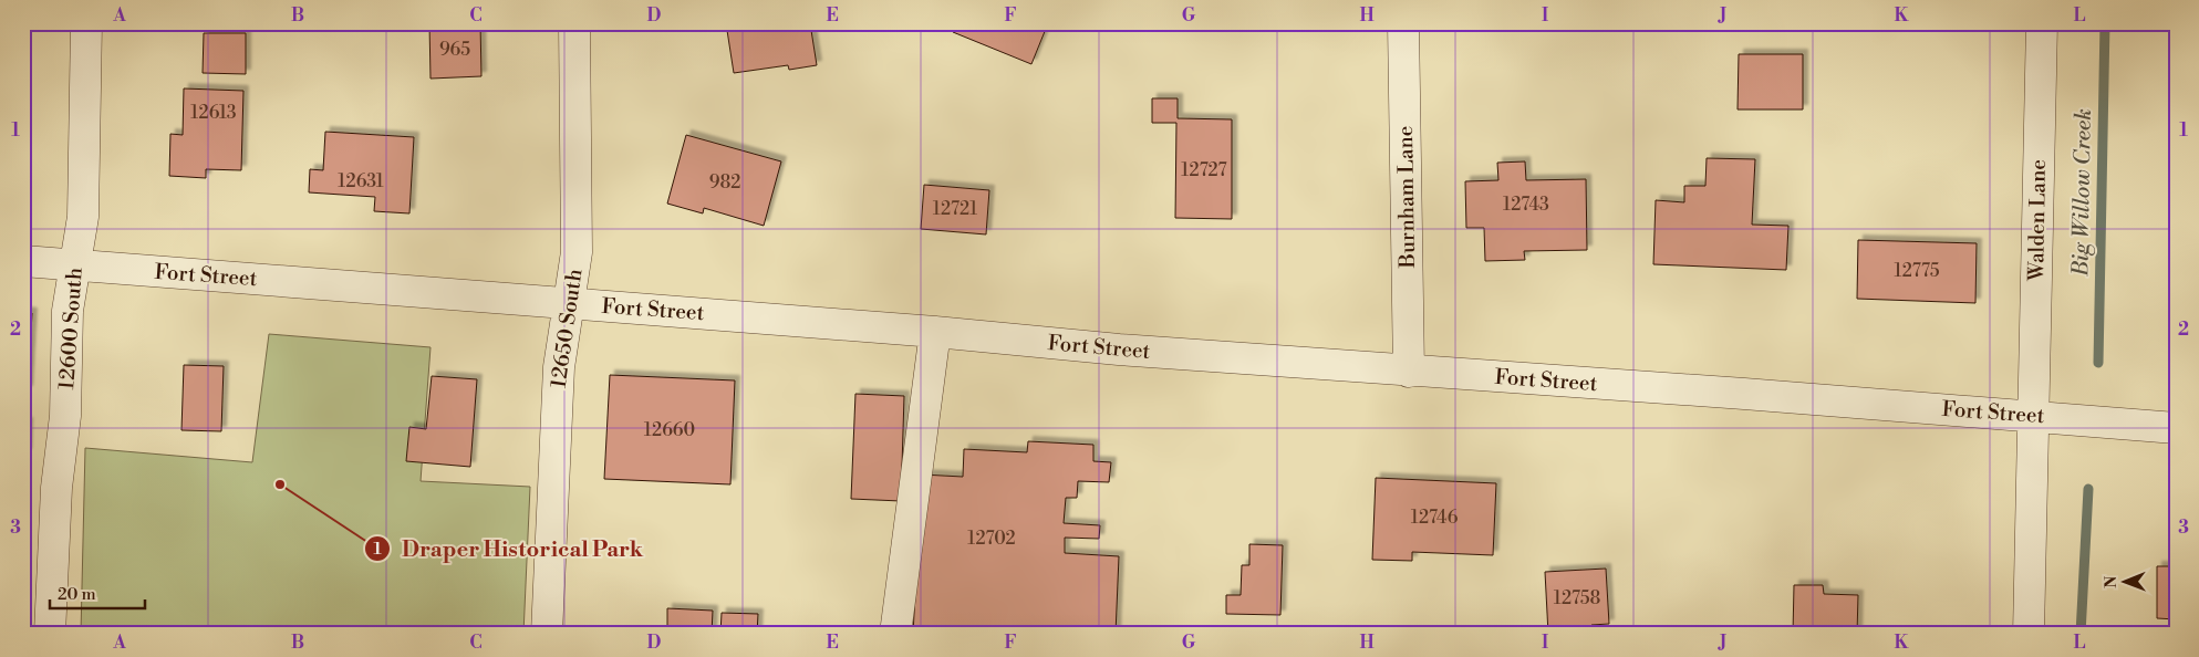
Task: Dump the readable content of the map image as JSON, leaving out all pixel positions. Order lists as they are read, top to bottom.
{
  "streets": {
    "street": [
      "Burnham Lane",
      "Walden Lane",
      "Fort Street",
      "12600 South",
      "12650 South"
    ]
  },
  "crossings": [
    ["Burnham Lane", "Fort Street"],
    ["Walden Lane", "Fort Street"],
    ["Fort Street", "12600 South"],
    ["Fort Street", "12650 South"]
  ],
  "water": ["Big Willow Creek"],
  "places": ["Draper Historical Park"],
  "house_numbers": [
    "965",
    "12613",
    "12727",
    "12631",
    "982",
    "12743",
    "12721",
    "12775",
    "12660",
    "12746",
    "12702",
    "12758"
  ],
  "scale_bar": "20 m",
  "north": "left",
  "grid": {
    "columns": [
      "A",
      "B",
      "C",
      "D",
      "E",
      "F",
      "G",
      "H",
      "I",
      "J",
      "K",
      "L"
    ],
    "rows": ["1", "2", "3"]
  }
}
